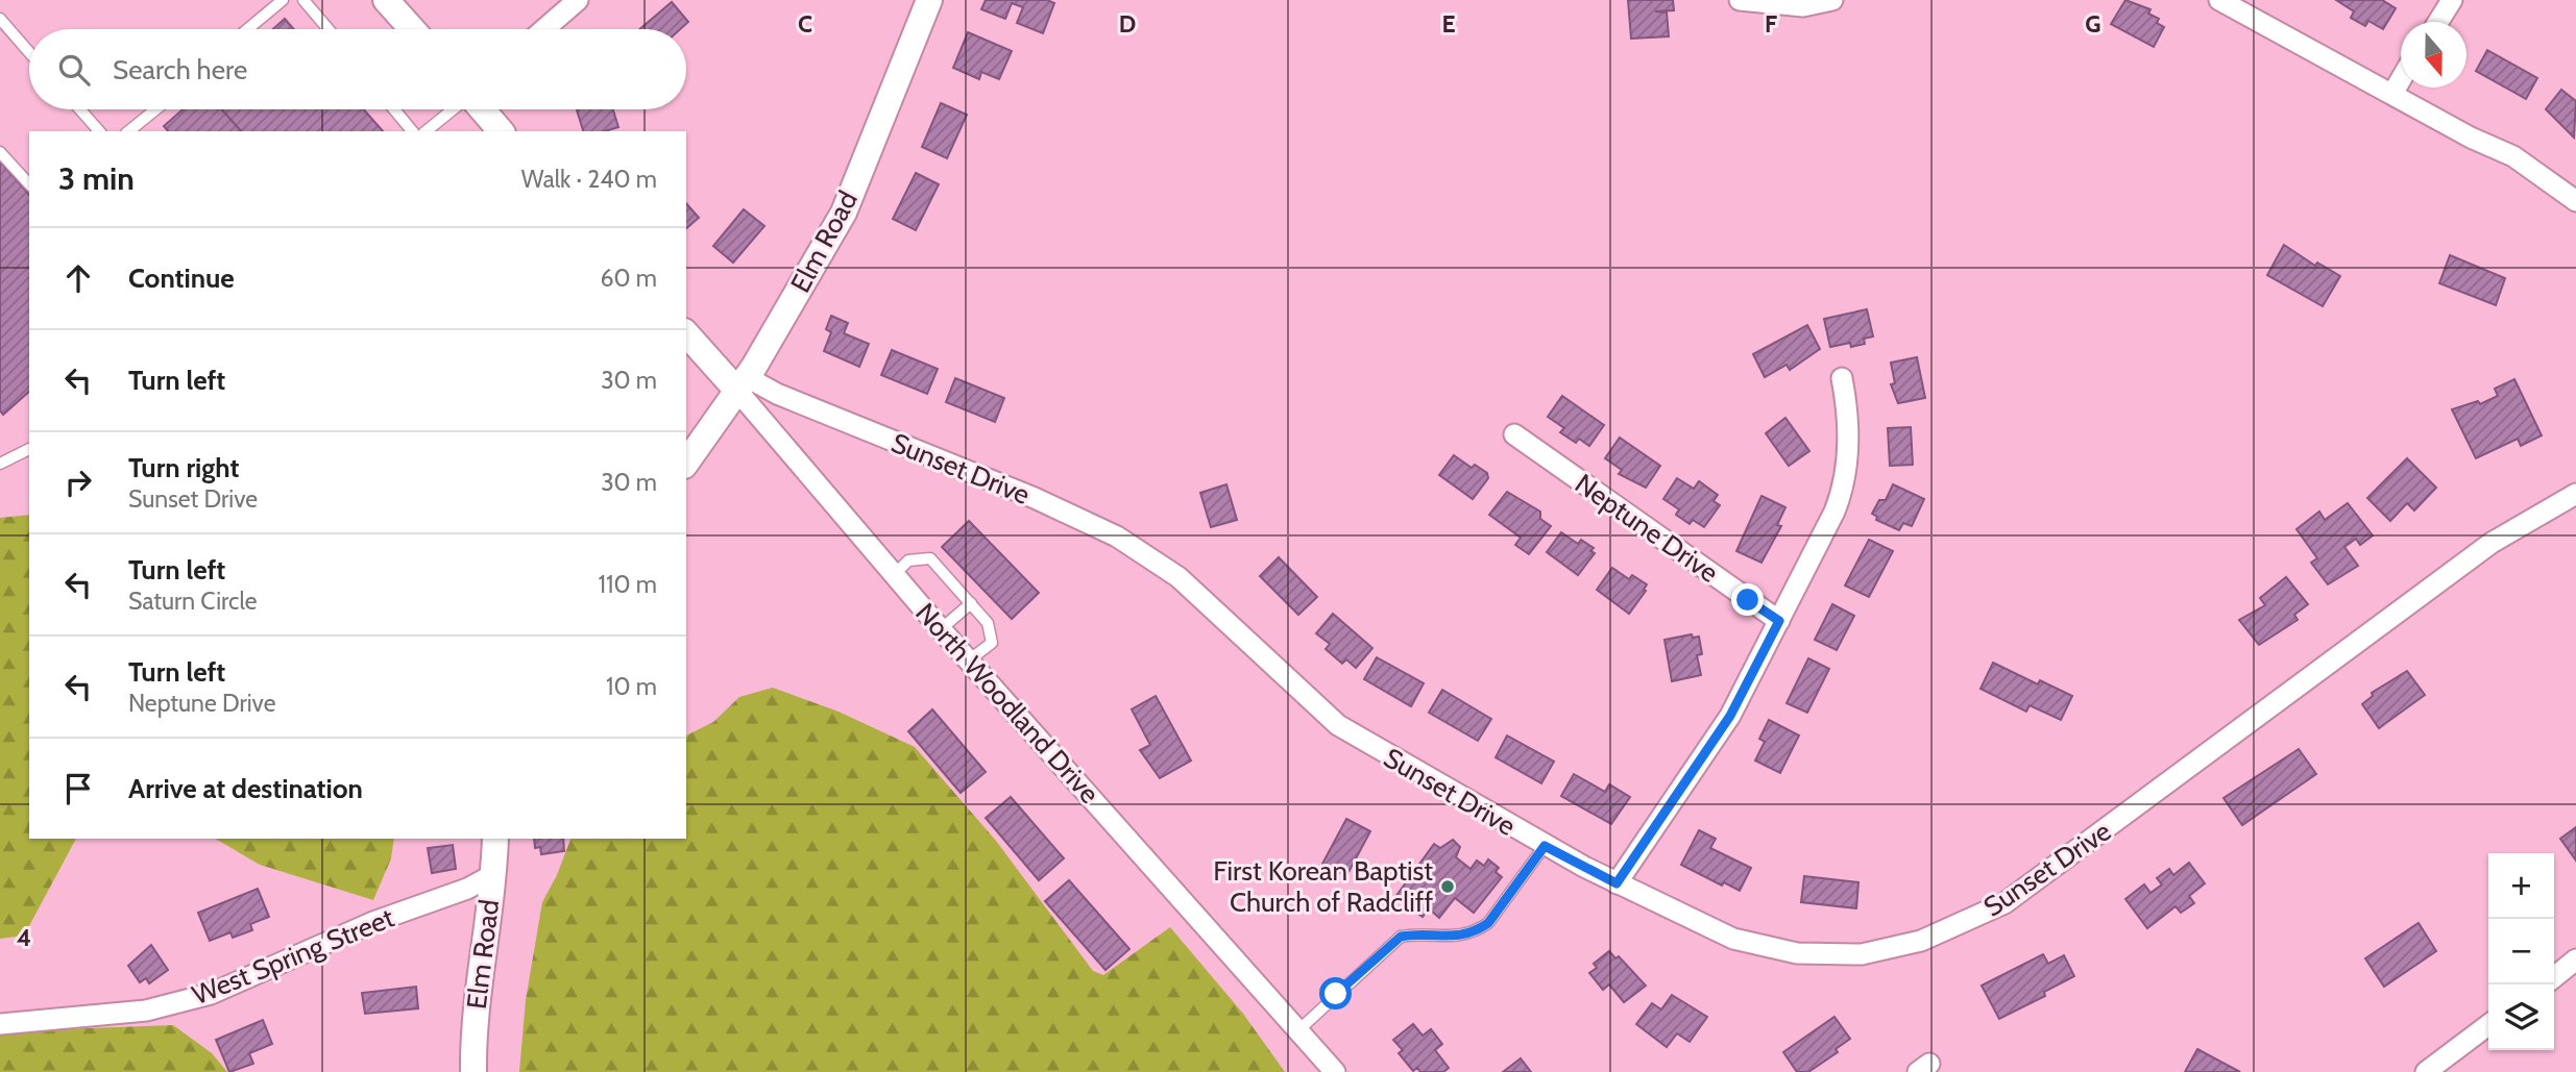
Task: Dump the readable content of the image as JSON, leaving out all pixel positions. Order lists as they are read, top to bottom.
{
  "streets": {
    "street": [
      "Elm Road",
      "Sunset Drive",
      "Neptune Drive",
      "North Woodland Drive",
      "West Spring Street"
    ]
  },
  "crossings": [
    ["Elm Road", "Sunset Drive"],
    ["Elm Road", "North Woodland Drive"],
    ["Elm Road", "West Spring Street"],
    ["Sunset Drive", "North Woodland Drive"]
  ],
  "places": ["First Korean Baptist Church of Radcliff"],
  "north": "bottom",
  "page": {
    "search": "Search here",
    "heading": ["3 min", "Walk · 240 m"],
    "list": [
      ["Continue", "60 m"],
      ["Turn left", "30 m"],
      ["Turn right", "Sunset Drive", "30 m"],
      ["Turn left", "Saturn Circle", "110 m"],
      ["Turn left", "Neptune Drive", "10 m"],
      "Arrive at destination"
    ],
    "map_buttons": ["+", "−"]
  },
  "grid": {
    "columns": [
      "C",
      "D",
      "E",
      "F",
      "G"
    ],
    "rows": ["4"]
  }
}
